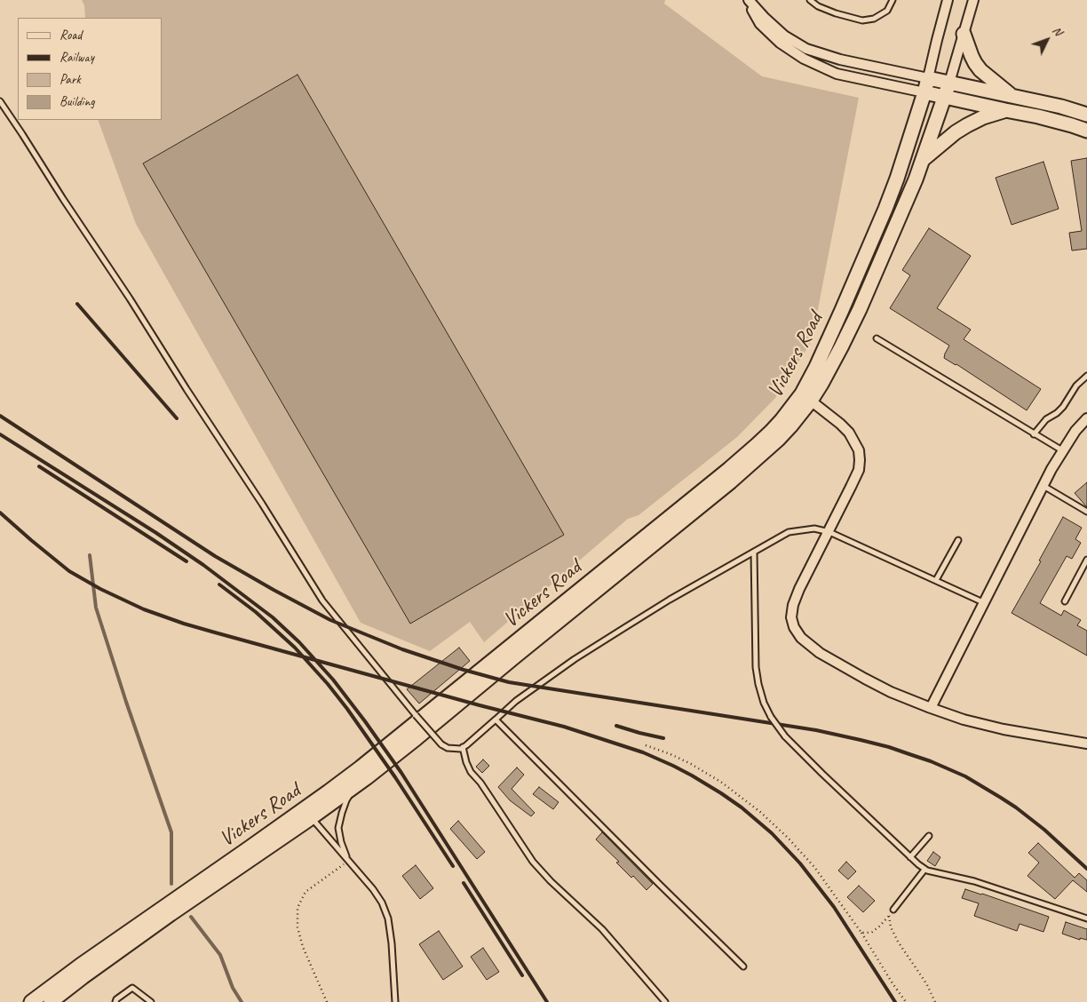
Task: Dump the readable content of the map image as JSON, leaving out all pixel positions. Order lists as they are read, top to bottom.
{
  "streets": {
    "main road": ["Vickers Road"]
  },
  "legend": [
    "Road",
    "Railway",
    "Park",
    "Building"
  ],
  "north": "top right"
}
